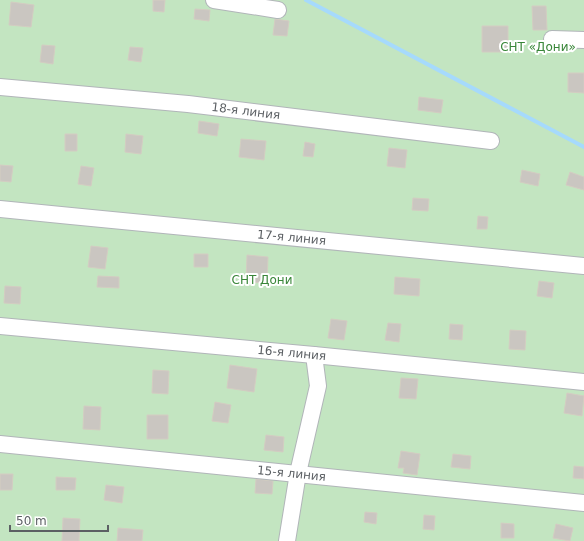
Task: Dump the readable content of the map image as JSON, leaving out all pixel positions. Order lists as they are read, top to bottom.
{
  "streets": {
    "lane": [
      "18-я линия",
      "17-я линия",
      "16-я линия",
      "15-я линия"
    ]
  },
  "parks": ["СНТ «Дони»", "СНТ Дони"],
  "scale_bar": "50 m"
}
